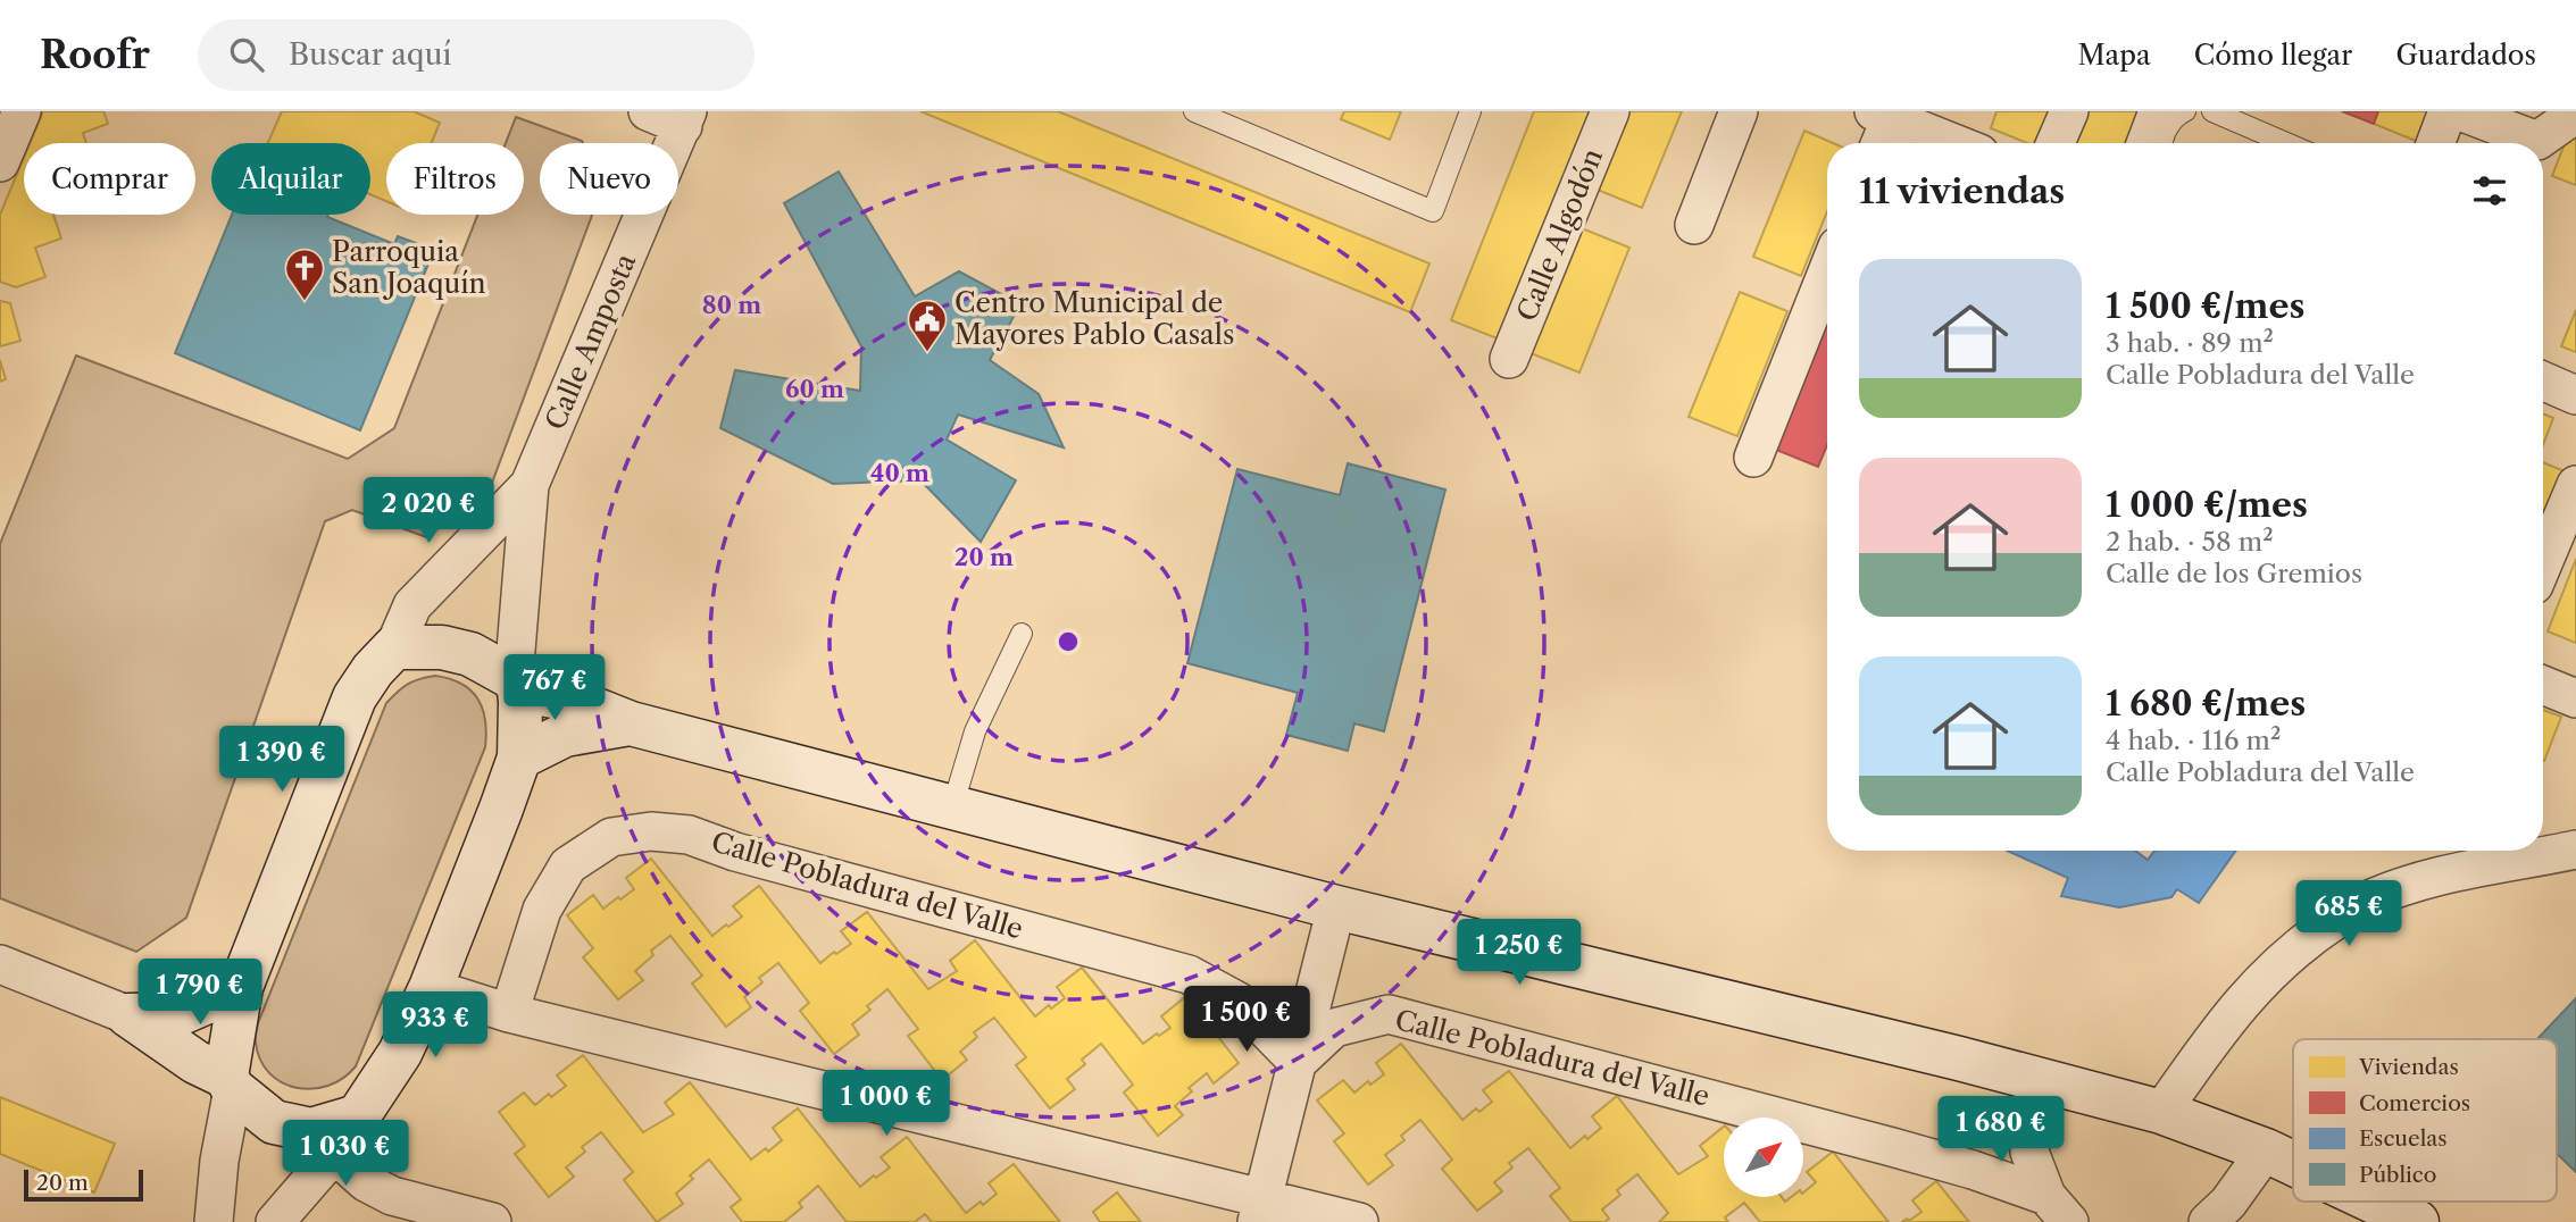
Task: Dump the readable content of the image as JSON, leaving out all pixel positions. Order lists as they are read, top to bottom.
{
  "streets": {
    "street": ["Calle Algodón", "Calle Amposta", "Calle Pobladura del Valle"]
  },
  "places": {
    "church": ["Parroquia San Joaquín"],
    "public building": ["Centro Municipal de Mayores Pablo Casals"]
  },
  "legend": [
    "Viviendas",
    "Comercios",
    "Escuelas",
    "Público"
  ],
  "scale_bar": "20 m",
  "north": "top right",
  "page": {
    "header": "Roofr",
    "search": "Buscar aquí",
    "nav": ["Mapa", "Cómo llegar", "Guardados"],
    "chip": [
      "Comprar",
      "Alquilar",
      "Filtros",
      "Nuevo"
    ],
    "heading": "11 viviendas",
    "list": [
      {
        "name": "1 500 €/mes",
        "note": "3 hab. · 89 m² · Calle Pobladura del Valle"
      },
      {
        "name": "1 000 €/mes",
        "note": "2 hab. · 58 m² · Calle de los Gremios"
      },
      {
        "name": "1 680 €/mes",
        "note": "4 hab. · 116 m² · Calle Pobladura del Valle"
      }
    ],
    "price": [
      "2 020 €",
      "767 €",
      "1 390 €",
      "685 €",
      "1 250 €",
      "1 790 €",
      "1 500 €",
      "933 €",
      "1 000 €",
      "1 680 €",
      "1 030 €"
    ],
    "scale": "20 m"
  },
  "rings": [
    "80 m",
    "60 m",
    "40 m",
    "20 m"
  ]
}
